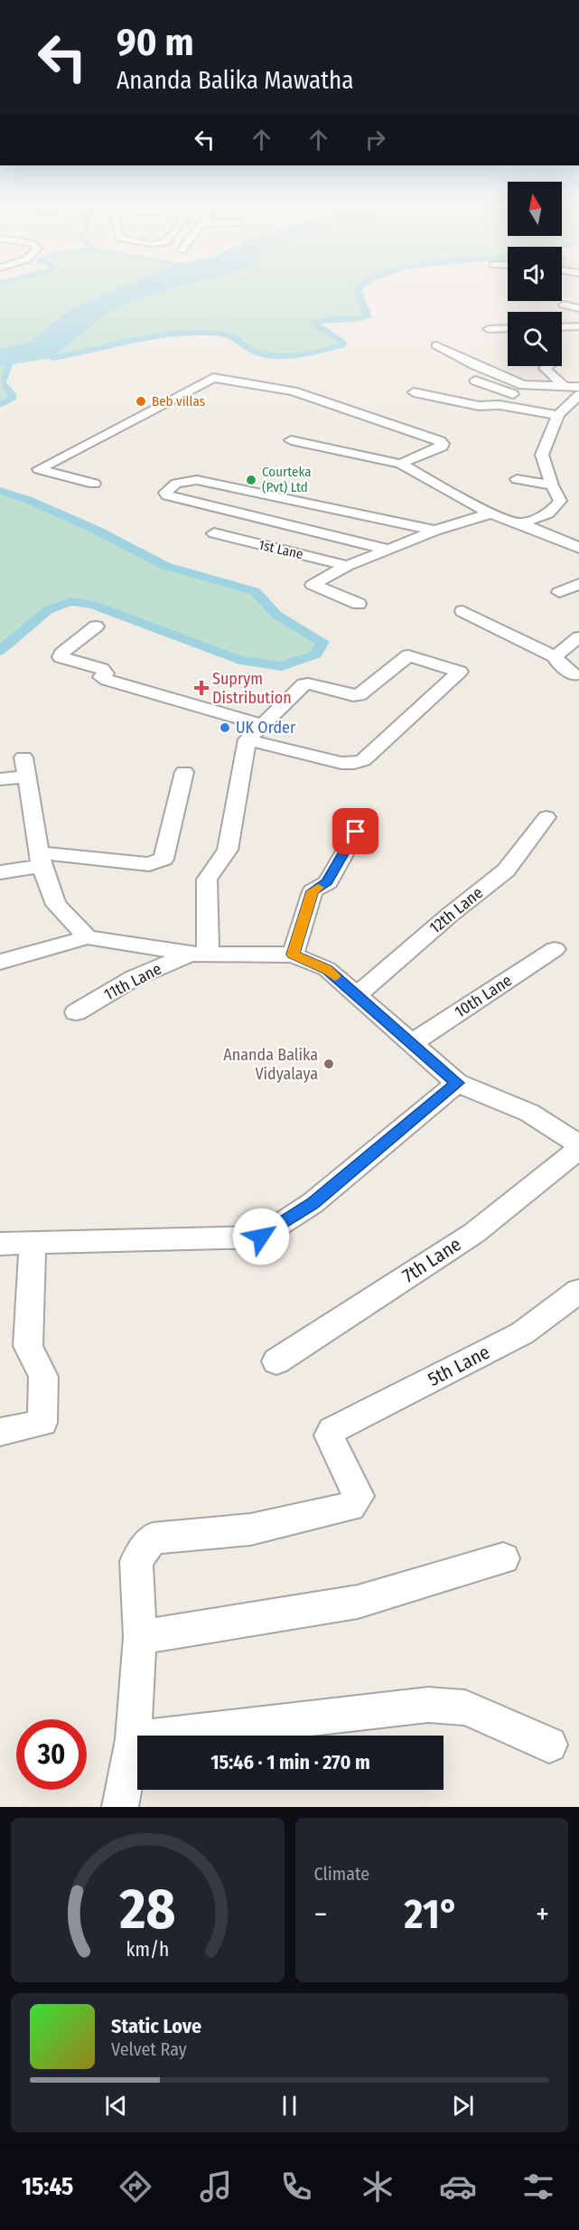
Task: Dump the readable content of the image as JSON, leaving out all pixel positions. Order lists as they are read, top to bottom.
{
  "streets": {
    "street": [
      "1st Lane",
      "12th Lane",
      "11th Lane",
      "10th Lane",
      "7th Lane",
      "5th Lane"
    ]
  },
  "places": {
    "other": [
      "Beb villas",
      "Courteka (Pvt) Ltd",
      "UK Order",
      "Ananda Balika Vidyalaya"
    ],
    "health": ["Suprym Distribution"]
  },
  "north": "top",
  "page": {
    "turn": ["90 m", "Ananda Balika Mawatha"],
    "limit": "30",
    "trip": "15:46 · 1 min · 270 m",
    "tile": "Climate",
    "heat": ["−", "21°", "+"],
    "song": ["Static Love", "Velvet Ray"],
    "tabs": "15:45",
    "gauge": ["28", "km/h"]
  }
}
